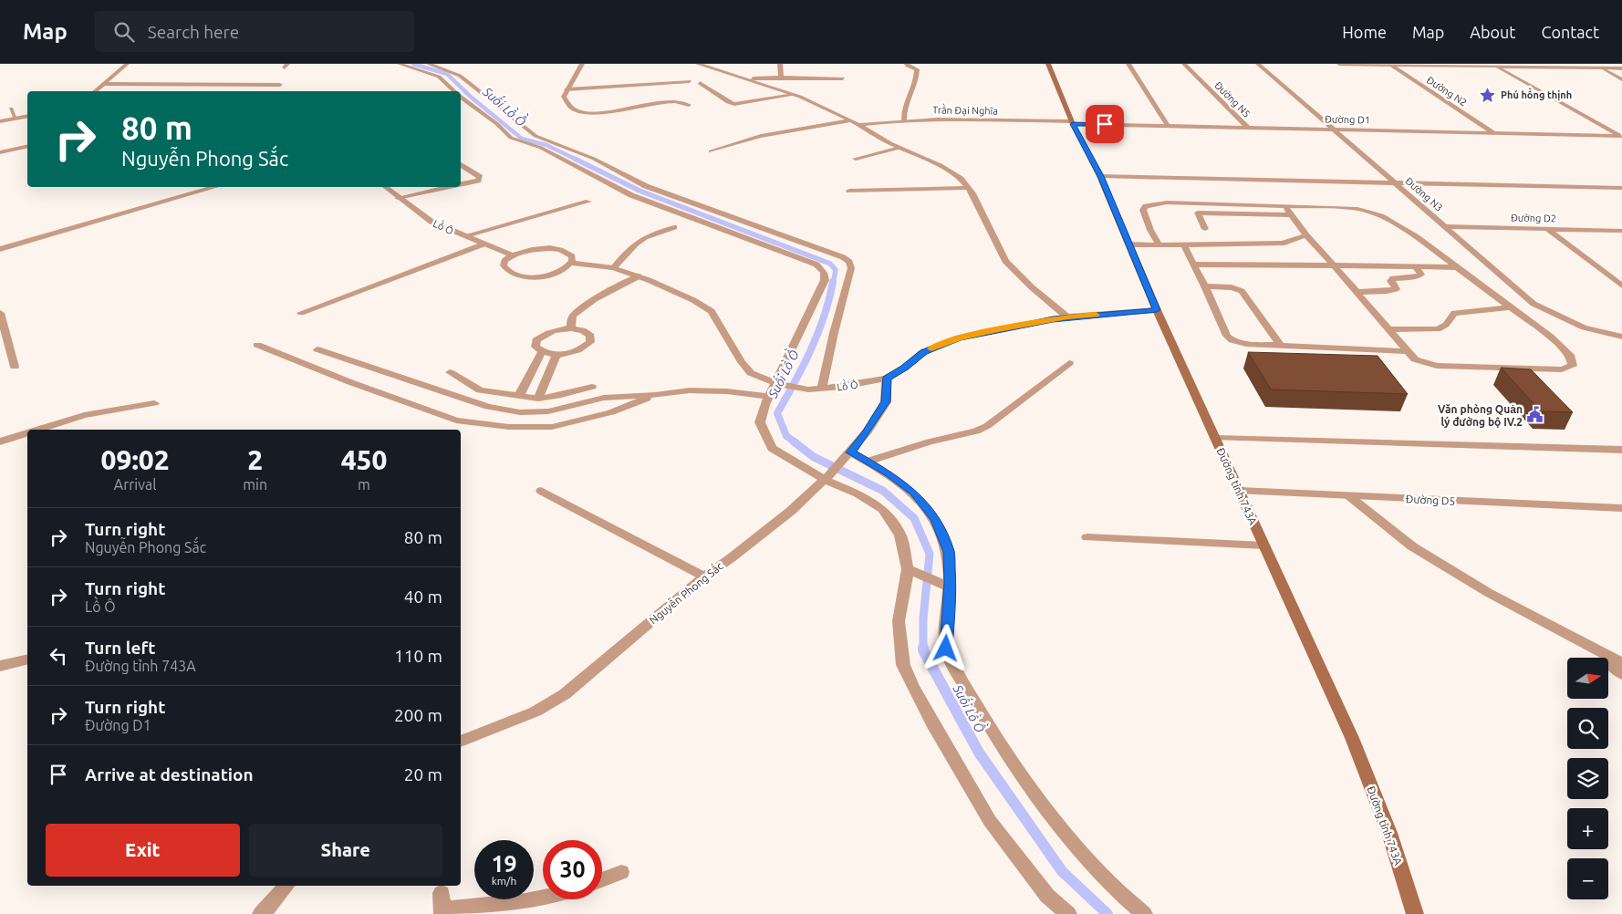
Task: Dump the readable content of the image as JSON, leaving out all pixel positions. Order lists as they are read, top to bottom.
{
  "streets": {
    "main road": ["Đường tỉnh 743A"],
    "street": [
      "Đường N2",
      "Đường N5",
      "Trần Đại Nghĩa",
      "Đường D1",
      "Đường N3",
      "Đường D2",
      "Lồ Ô",
      "Đường D5",
      "Nguyễn Phong Sắc"
    ]
  },
  "crossings": [
    ["Đường N2", "Đường D1"],
    ["Đường N5", "Đường D1"],
    ["Trần Đại Nghĩa", "Đường D1"],
    ["Trần Đại Nghĩa", "Đường tỉnh 743A"],
    ["Đường D1", "Đường N3"],
    ["Đường D1", "Đường tỉnh 743A"],
    ["Đường N3", "Đường D2"],
    ["Lồ Ô", "Đường tỉnh 743A"],
    ["Lồ Ô", "Nguyễn Phong Sắc"],
    ["Đường tỉnh 743A", "Đường D5"]
  ],
  "water": ["Suối Lồ Ồ"],
  "places": {
    "place": ["Phú hồng thịnh"],
    "public building": ["Văn phòng Quản lý đường bộ IV.2"]
  },
  "north": "right",
  "page": {
    "header": "Map",
    "search": "Search here",
    "nav": [
      "Home",
      "Map",
      "About",
      "Contact"
    ],
    "turn": ["80 m", "Nguyễn Phong Sắc"],
    "eta": [
      "09:02",
      "Arrival",
      "2",
      "min",
      "450",
      "m"
    ],
    "list": [
      {
        "name": "Turn right",
        "note": "Nguyễn Phong Sắc",
        "value": "80 m"
      },
      {
        "name": "Turn right",
        "note": "Lồ Ô",
        "value": "40 m"
      },
      {
        "name": "Turn left",
        "note": "Đường tỉnh 743A",
        "value": "110 m"
      },
      {
        "name": "Turn right",
        "note": "Đường D1",
        "value": "200 m"
      },
      {
        "name": "Arrive at destination",
        "value": "20 m"
      }
    ],
    "map_buttons": ["+", "−"],
    "buttons": ["Exit", "Share"],
    "speed": "19 km/h",
    "limit": "30"
  }
}
